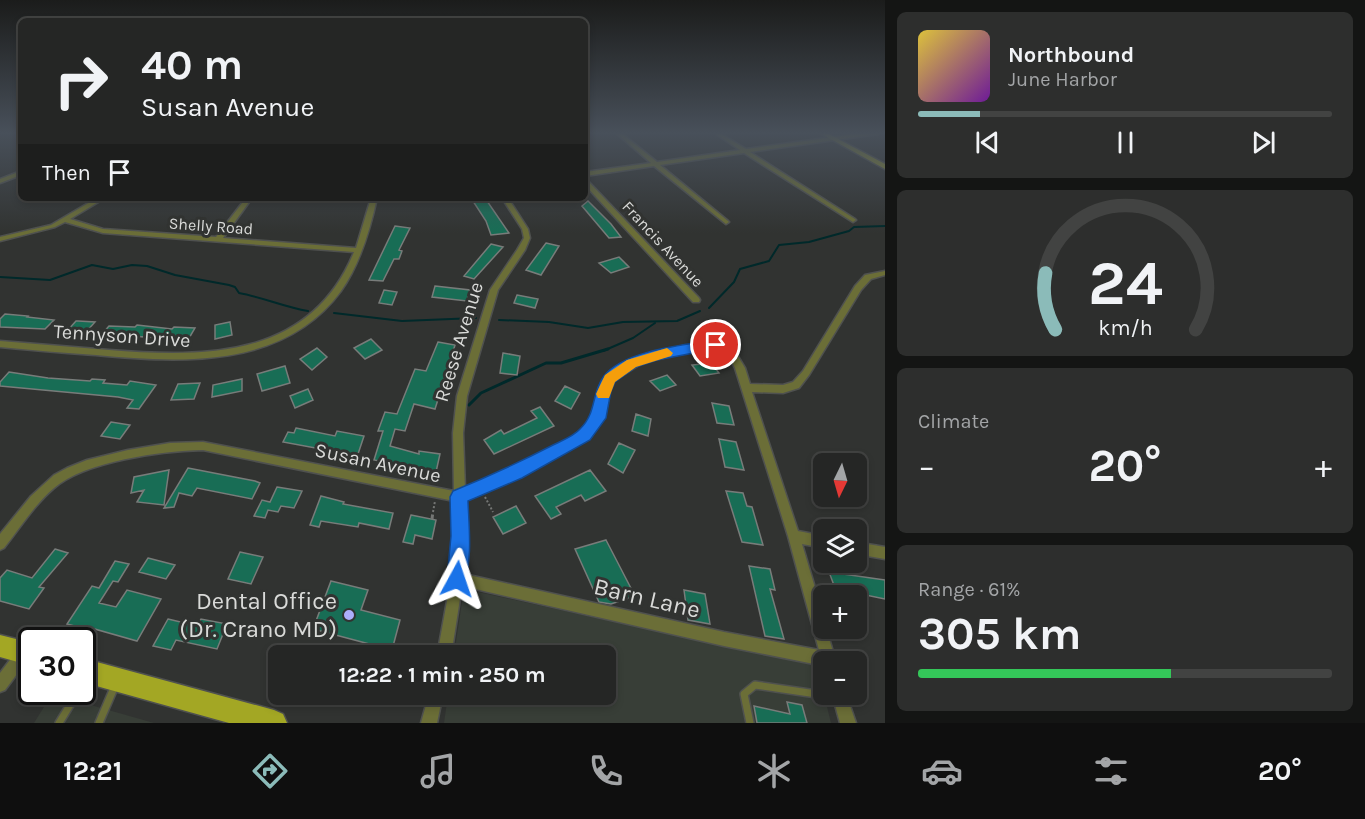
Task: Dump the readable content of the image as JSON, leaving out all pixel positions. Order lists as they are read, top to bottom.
{
  "streets": {
    "street": [
      "Shelly Road",
      "Francis Avenue",
      "Tennyson Drive",
      "Reese Avenue",
      "Susan Avenue",
      "Barn Lane"
    ]
  },
  "crossings": [
    ["Shelly Road", "Tennyson Drive"],
    ["Reese Avenue", "Susan Avenue"],
    ["Reese Avenue", "Barn Lane"]
  ],
  "places": ["Dental Office (Dr. Crano MD)"],
  "north": "bottom",
  "page": {
    "turn": ["40 m", "Susan Avenue"],
    "song": ["Northbound", "June Harbor"],
    "then": "Then",
    "tile": [
      "Climate",
      ["Range · 61%", "305 km"]
    ],
    "heat": ["−", "20°", "+"],
    "map_buttons": ["+", "−"],
    "limit": "30",
    "trip": "12:22 · 1 min · 250 m",
    "tabs": ["12:21", "20°"],
    "gauge": ["24", "km/h"]
  }
}
